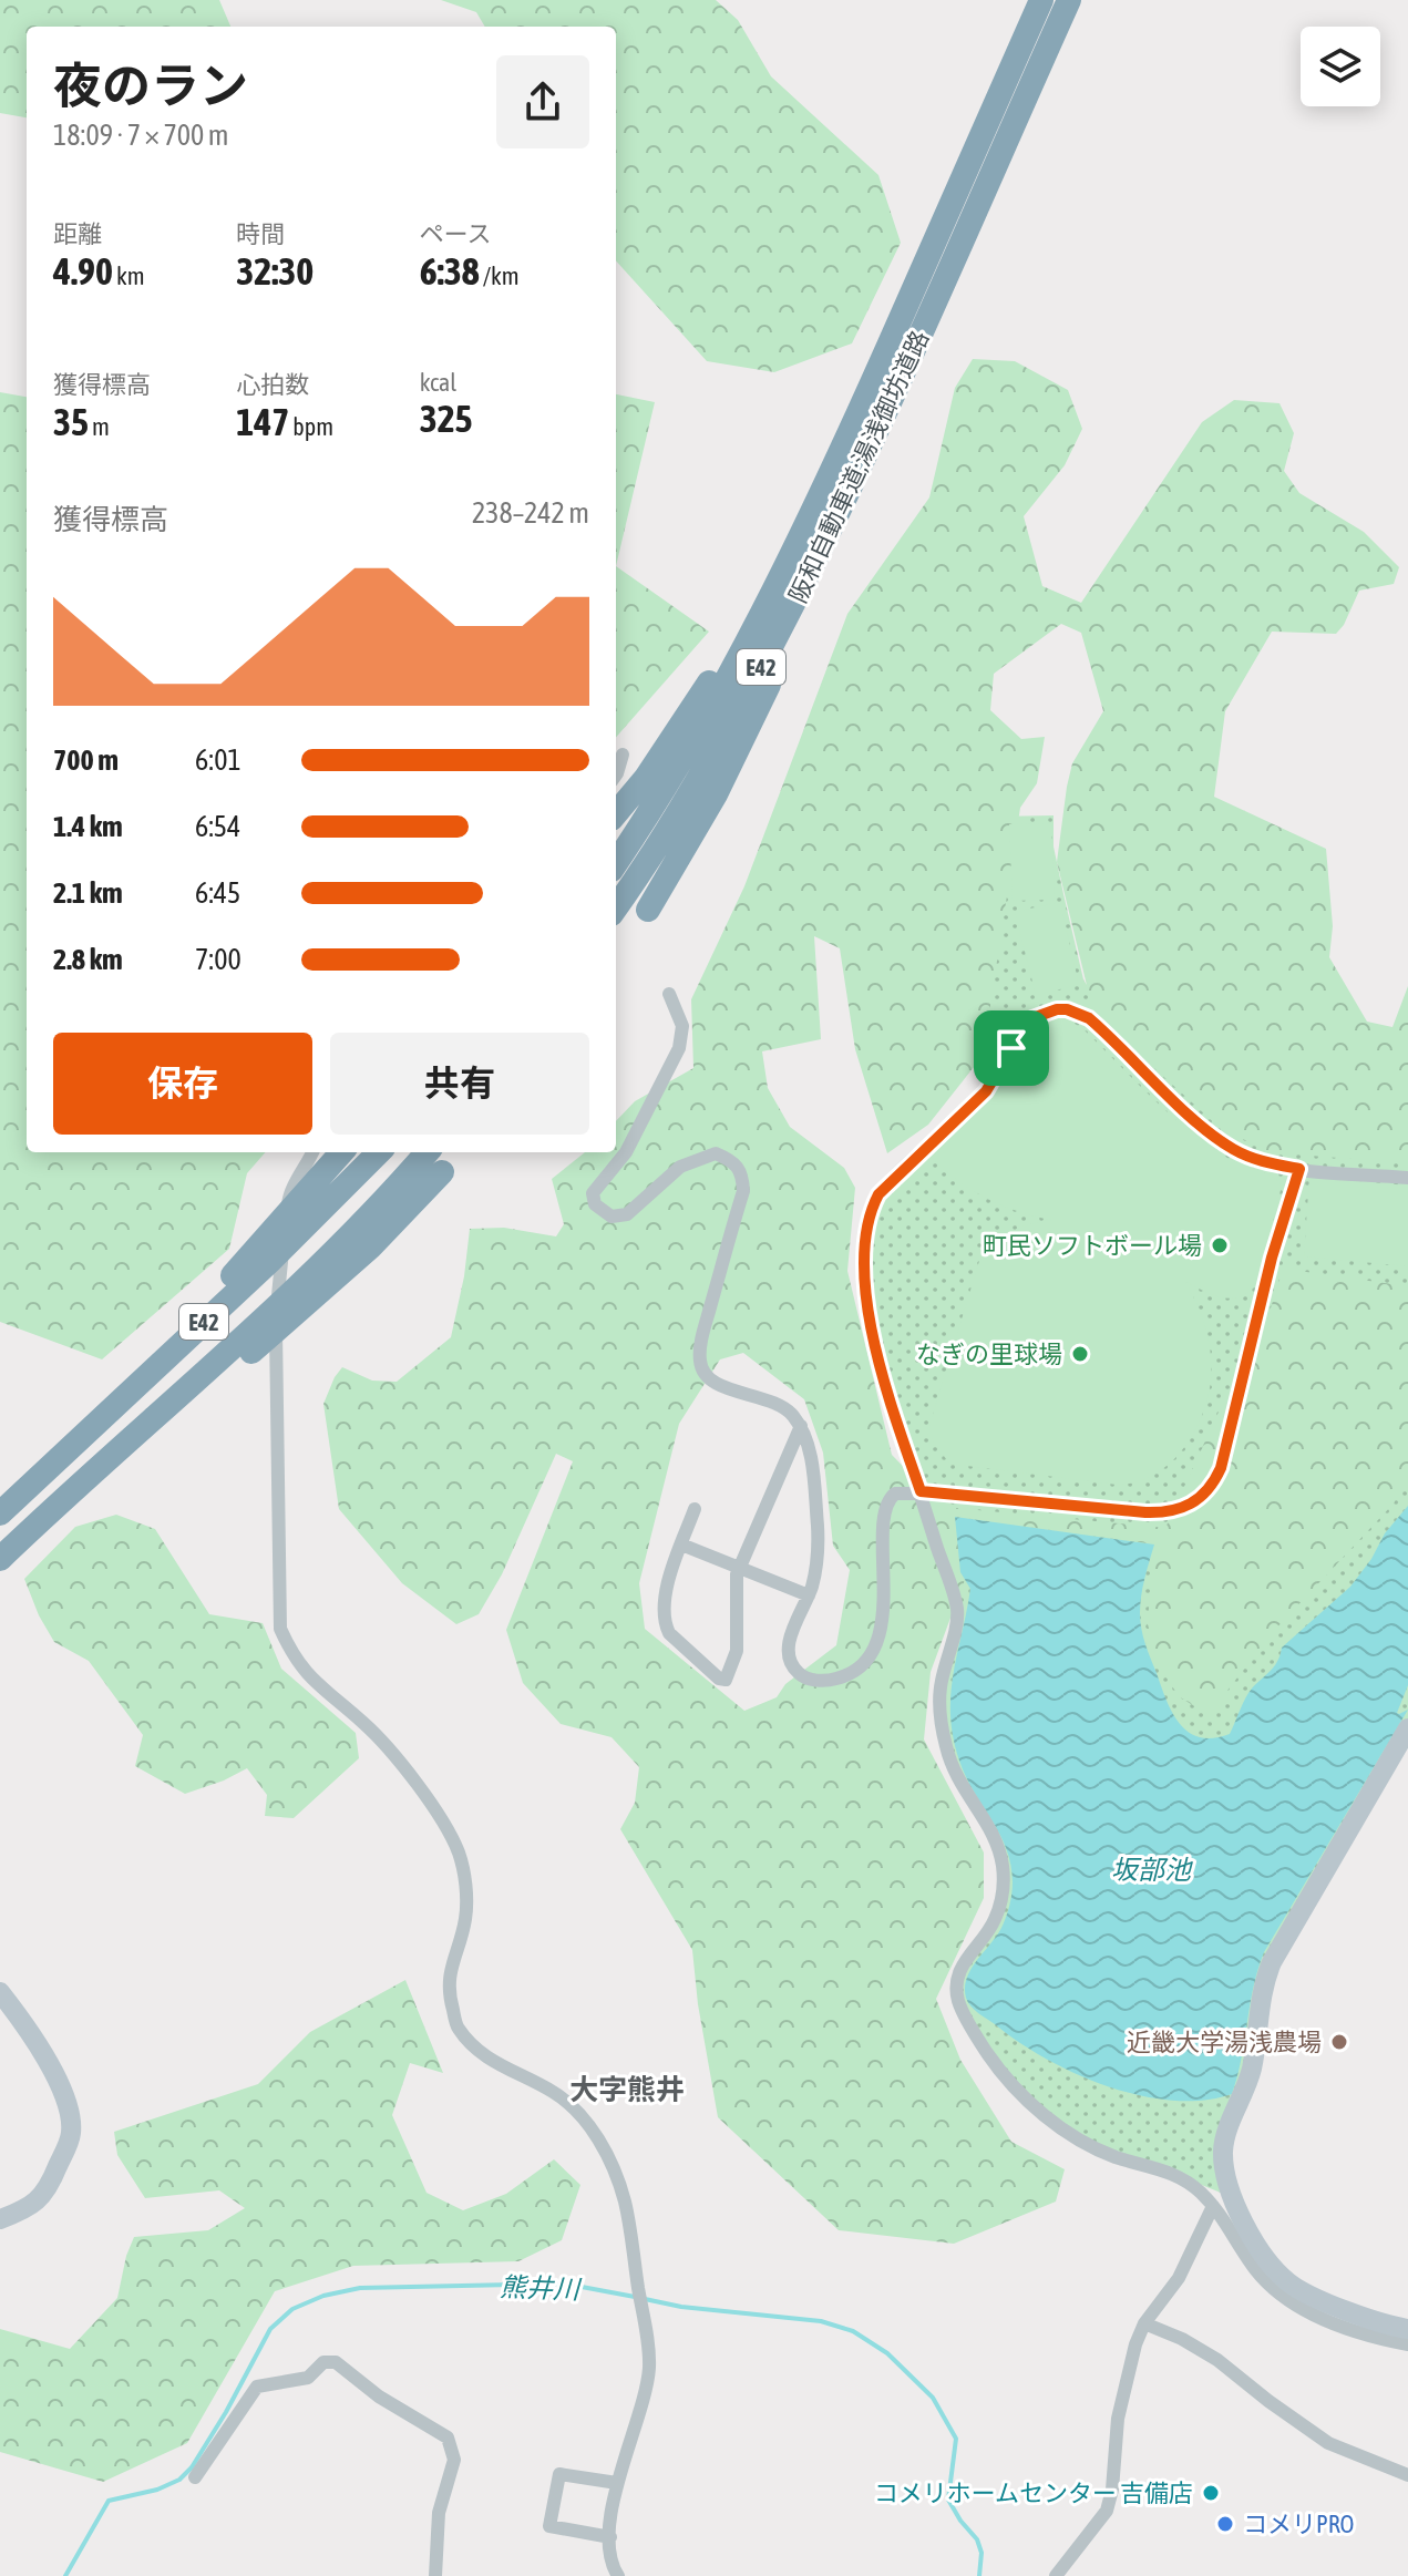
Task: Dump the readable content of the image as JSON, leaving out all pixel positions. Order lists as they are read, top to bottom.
{
  "streets": {
    "highway": ["阪和自動車道;湯浅御坊道路", "E42"]
  },
  "districts": ["大字熊井"],
  "water": ["坂部池", "熊井川"],
  "places": [
    "町民ソフトボール場",
    "なぎの里球場",
    "近畿大学湯浅農場",
    "コメリホームセンター 吉備店",
    "コメリPRO"
  ],
  "page": {
    "heading": ["夜のラン", "18:09 · 7 × 700 m"],
    "stats": [
      ["距離", "4.90 km"],
      ["時間", "32:30"],
      ["ペース", "6:38 /km"],
      ["獲得標高", "35 m"],
      ["心拍数", "147 bpm"],
      ["kcal", "325"]
    ],
    "chart": ["獲得標高", "238–242 m"],
    "list": [
      {
        "name": "700 m",
        "note": "6:01"
      },
      {
        "name": "1.4 km",
        "note": "6:54"
      },
      {
        "name": "2.1 km",
        "note": "6:45"
      },
      {
        "name": "2.8 km",
        "note": "7:00"
      }
    ],
    "buttons": ["保存", "共有"]
  }
}
